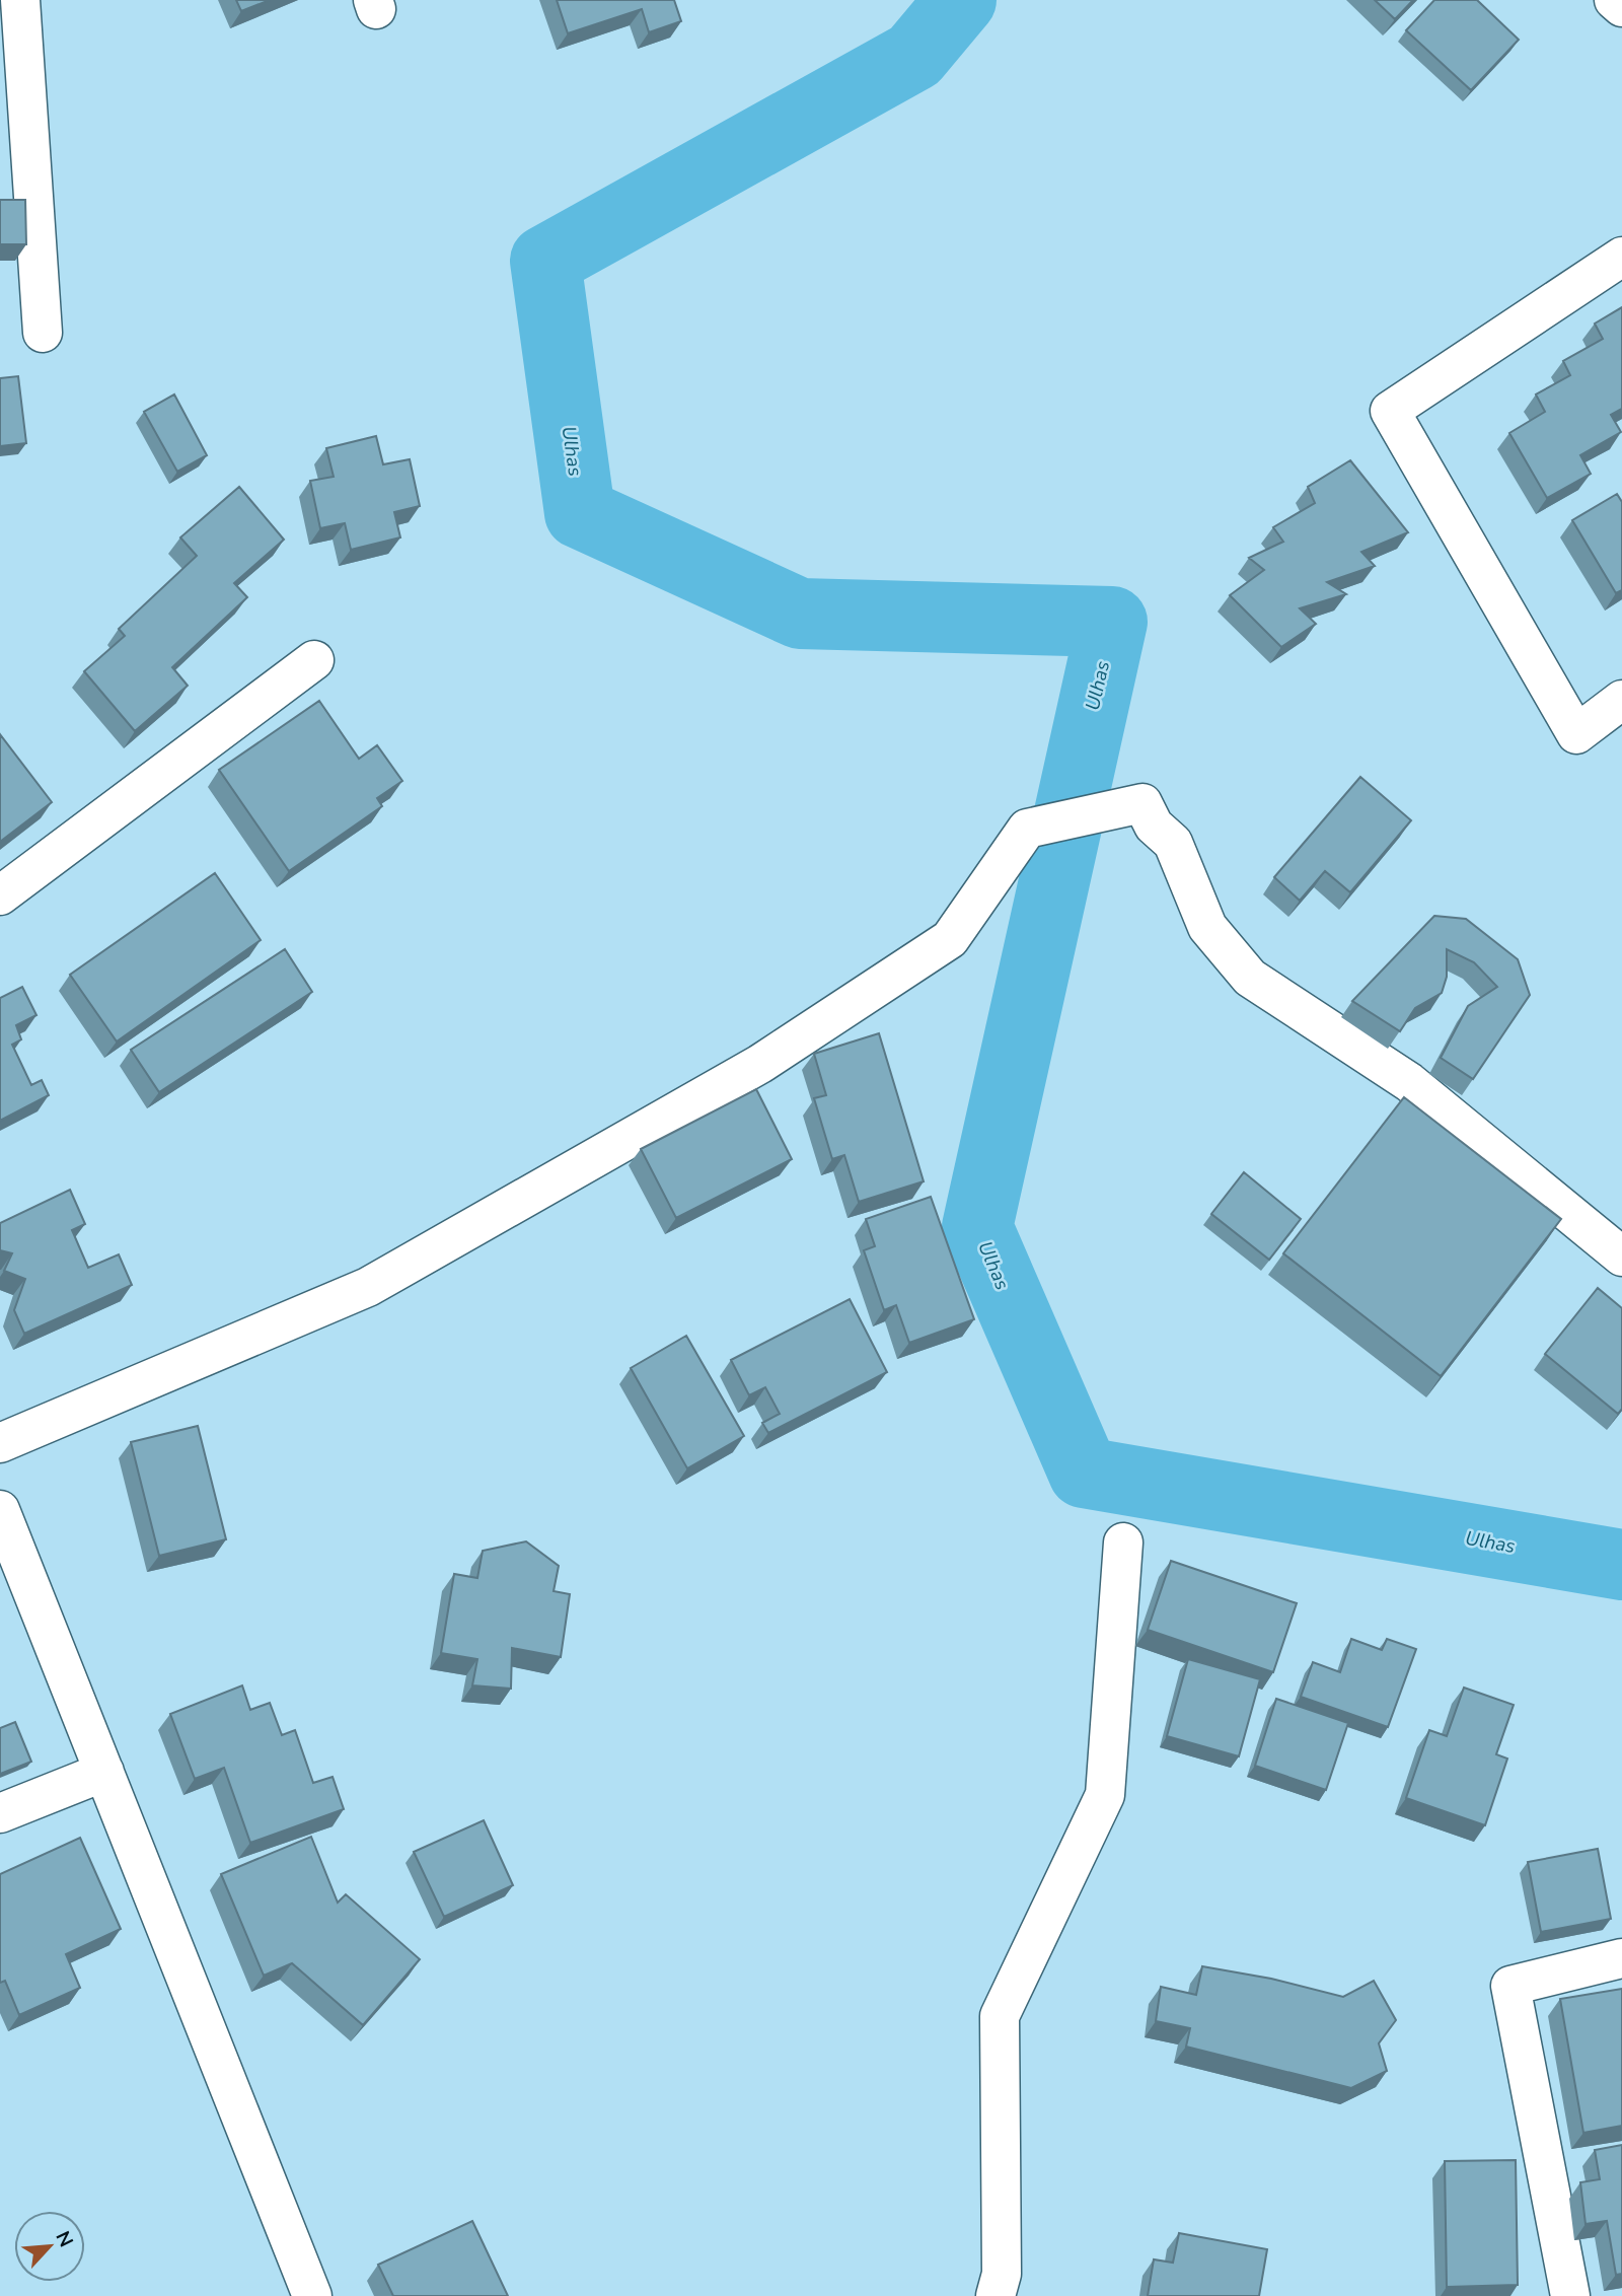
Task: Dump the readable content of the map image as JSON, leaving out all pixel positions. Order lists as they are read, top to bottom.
{
  "water": ["Ulhas"],
  "north": "top right"
}
